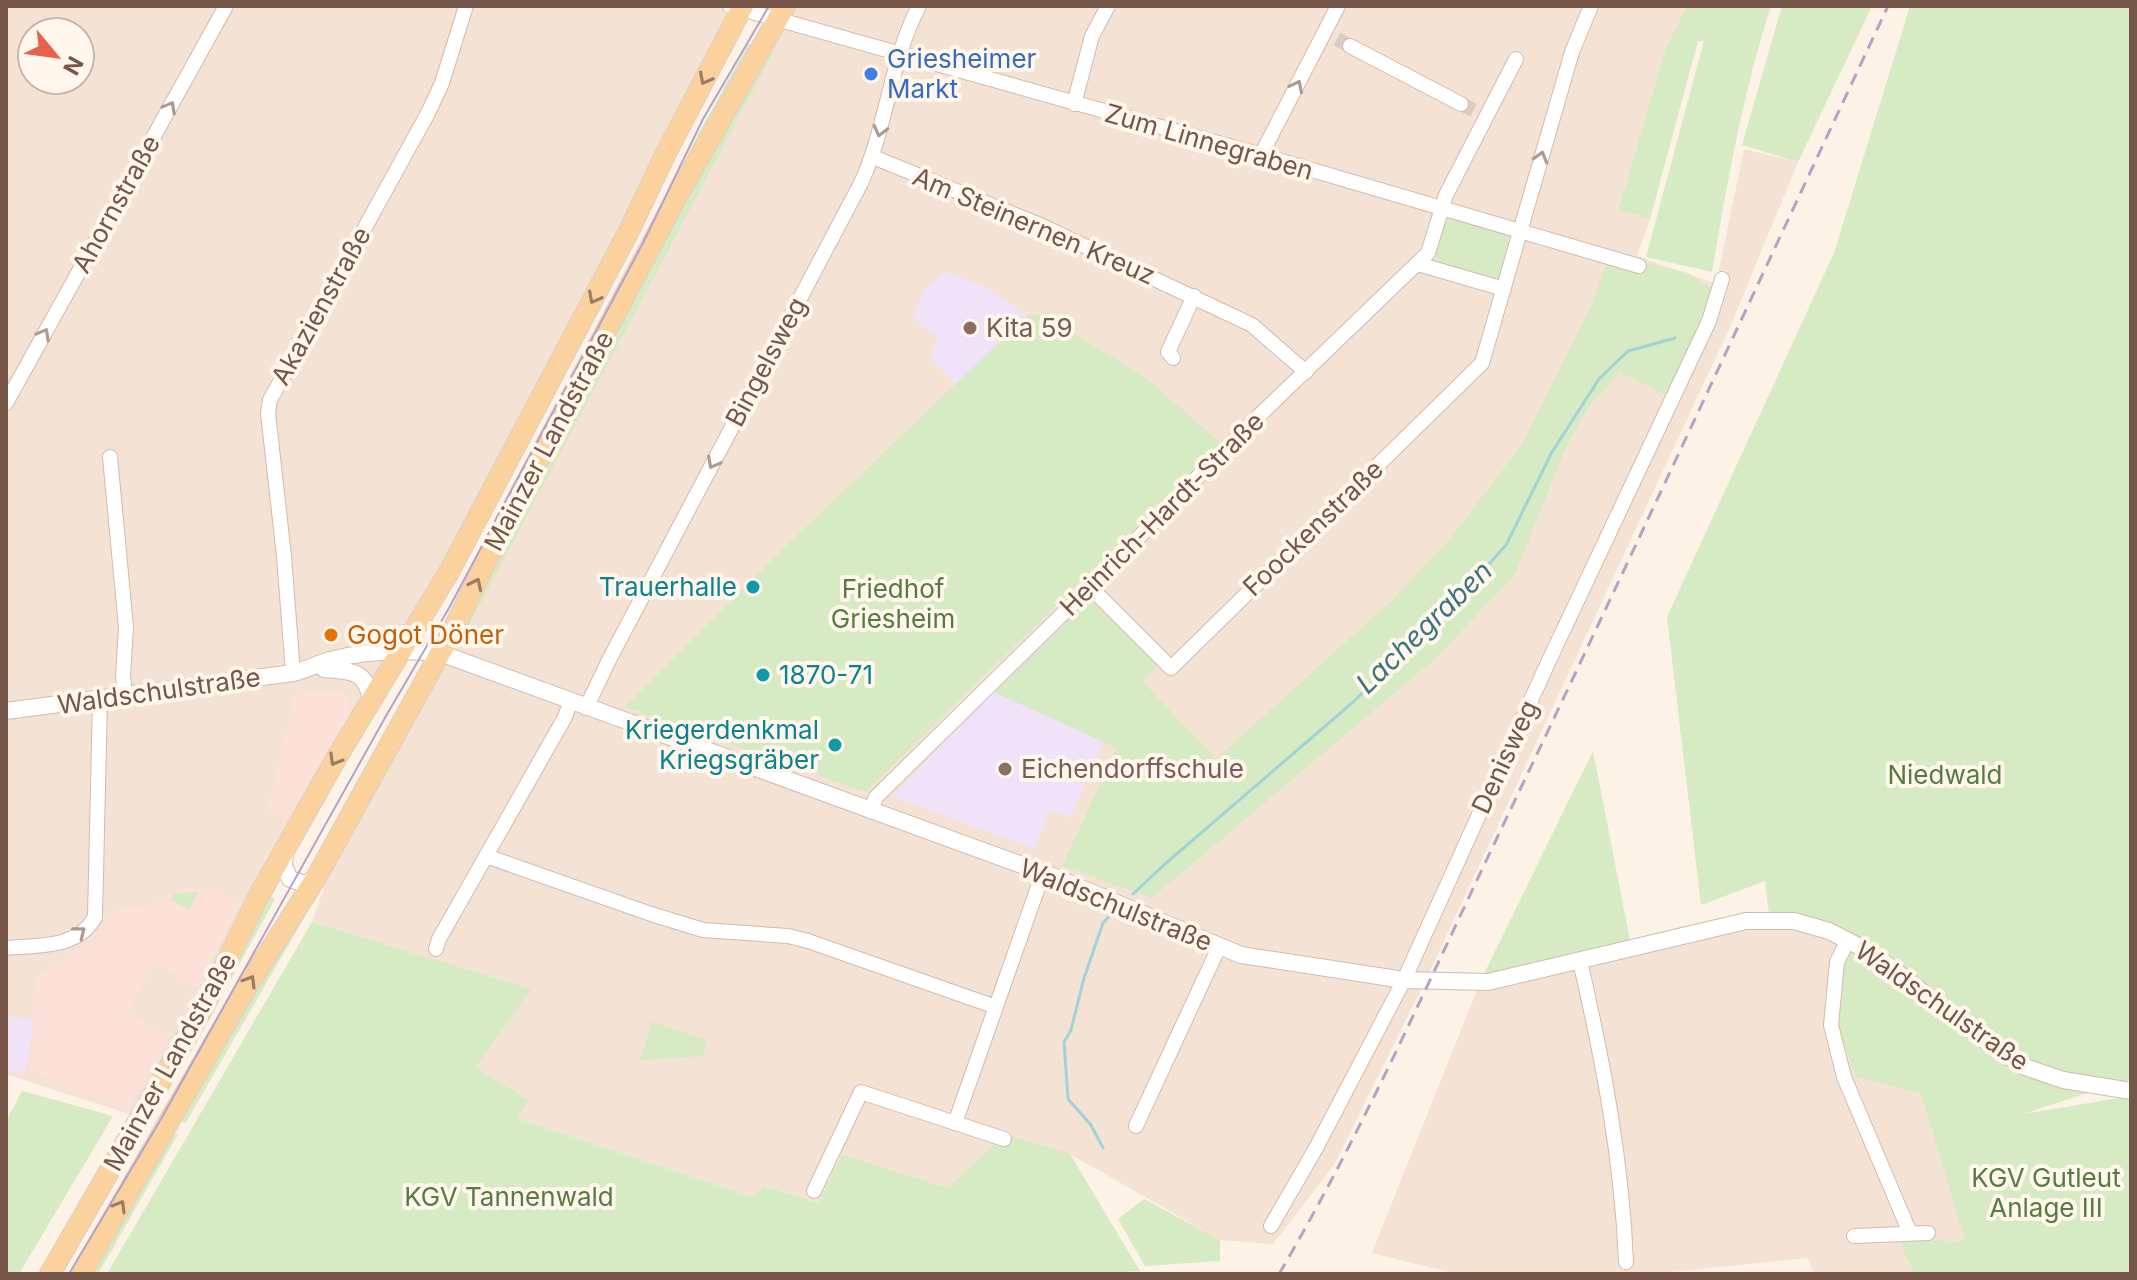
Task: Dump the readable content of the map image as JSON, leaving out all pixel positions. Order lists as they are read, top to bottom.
{
  "streets": {
    "main road": ["Mainzer Landstraße"],
    "street": [
      "Zum Linnegraben",
      "Ahornstraße",
      "Am Steinernen Kreuz",
      "Akazienstraße",
      "Bingelsweg",
      "Heinrich-Hardt-Straße",
      "Foockenstraße",
      "Waldschulstraße",
      "Denisweg"
    ]
  },
  "crossings": [
    ["Zum Linnegraben", "Bingelsweg"],
    ["Zum Linnegraben", "Mainzer Landstraße"],
    ["Zum Linnegraben", "Heinrich-Hardt-Straße"],
    ["Zum Linnegraben", "Foockenstraße"],
    ["Am Steinernen Kreuz", "Bingelsweg"],
    ["Am Steinernen Kreuz", "Heinrich-Hardt-Straße"],
    ["Akazienstraße", "Waldschulstraße"],
    ["Bingelsweg", "Waldschulstraße"],
    ["Mainzer Landstraße", "Waldschulstraße"],
    ["Heinrich-Hardt-Straße", "Foockenstraße"],
    ["Heinrich-Hardt-Straße", "Waldschulstraße"],
    ["Waldschulstraße", "Denisweg"]
  ],
  "one_way": ["Ahornstraße", "Bingelsweg"],
  "water": ["Lachegraben"],
  "parks": [
    "Friedhof Griesheim",
    "Niedwald",
    "KGV Gutleut Anlage III",
    "KGV Tannenwald"
  ],
  "places": [
    "Griesheimer Markt",
    "Kita 59",
    "Trauerhalle",
    "Gogot Döner",
    "1870-71",
    "Kriegerdenkmal Kriegsgräber",
    "Eichendorffschule"
  ],
  "north": "bottom right"
}
